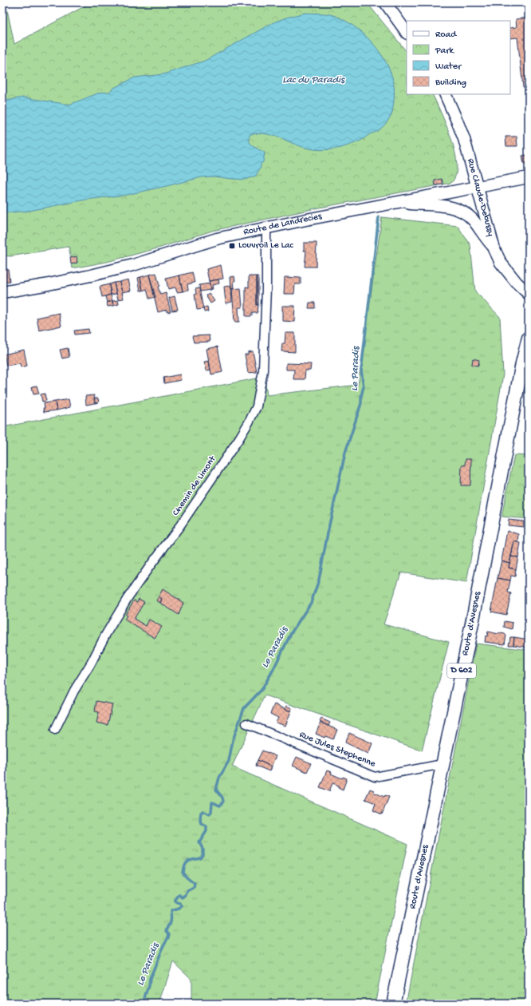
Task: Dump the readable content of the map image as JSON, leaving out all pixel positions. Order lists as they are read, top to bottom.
{
  "streets": {
    "main road": [
      "Rue Claude-Debussy",
      "Route de Landrecies",
      "Route d'Avesnes",
      "D 602"
    ],
    "street": ["Chemin de Limont", "Rue Jules Stephenne"]
  },
  "crossings": [
    ["Rue Claude-Debussy", "Route de Landrecies"],
    ["Route de Landrecies", "Chemin de Limont"],
    ["Route d'Avesnes", "Rue Jules Stephenne"]
  ],
  "water": ["Lac du Paradis", "Le Paradis"],
  "places": {
    "transit": ["Louvroil Le Lac"]
  },
  "legend": [
    "Road",
    "Park",
    "Water",
    "Building"
  ]
}
